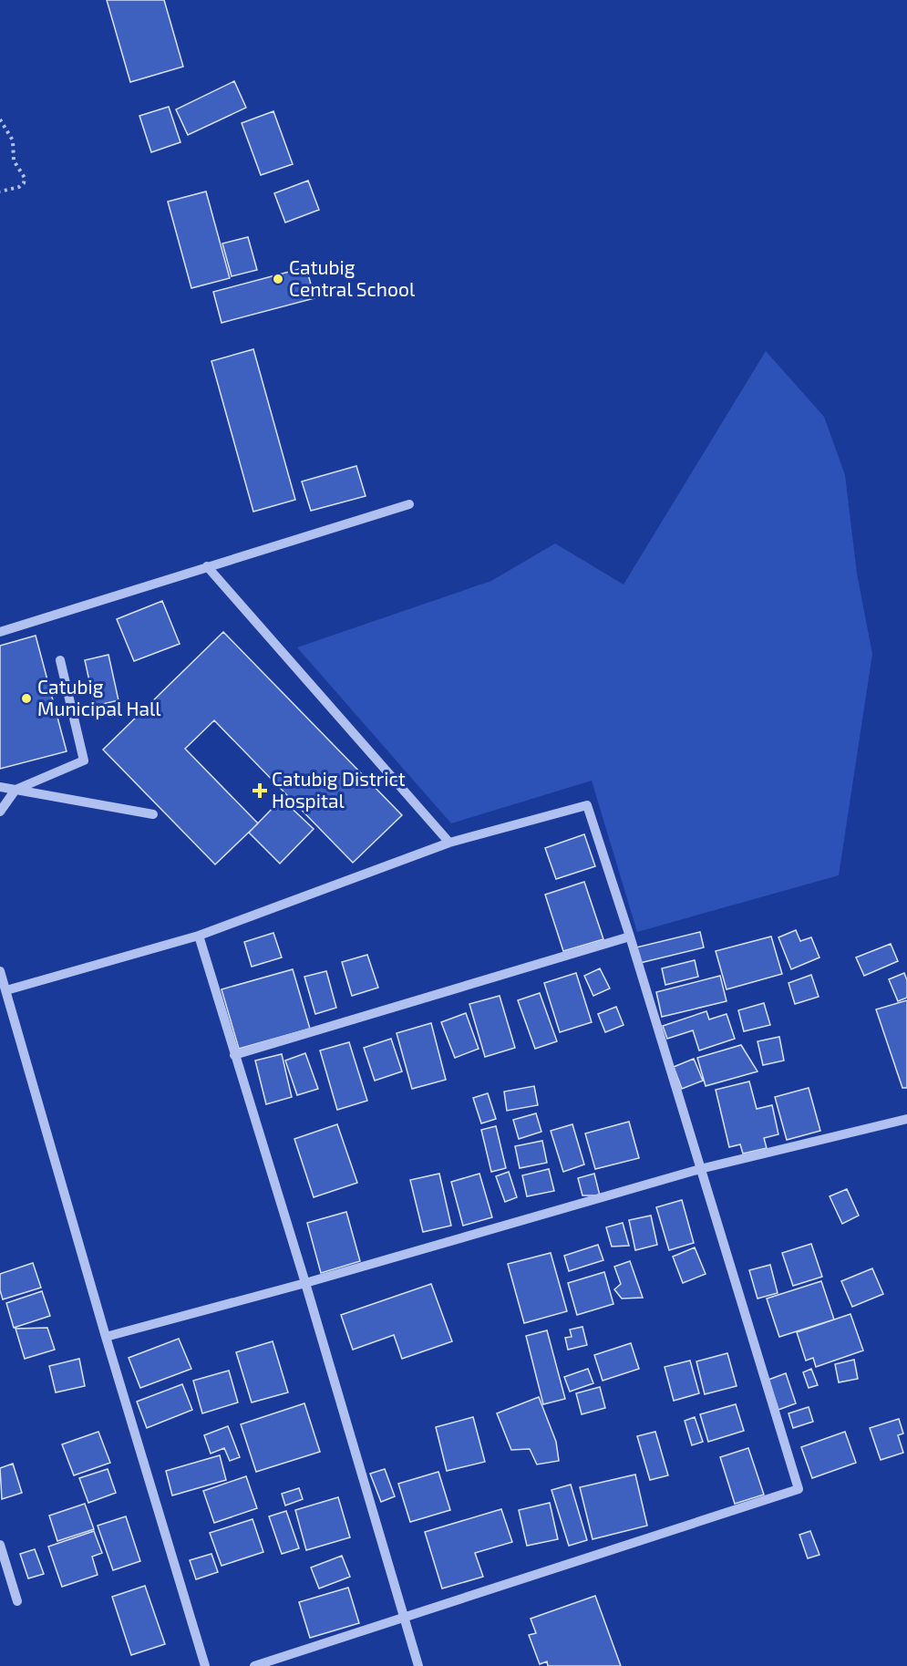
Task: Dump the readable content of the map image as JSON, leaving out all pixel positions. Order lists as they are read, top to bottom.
{
  "places": {
    "other": ["Catubig Central School", "Catubig Municipal Hall"],
    "health": ["Catubig District Hospital"]
  }
}
